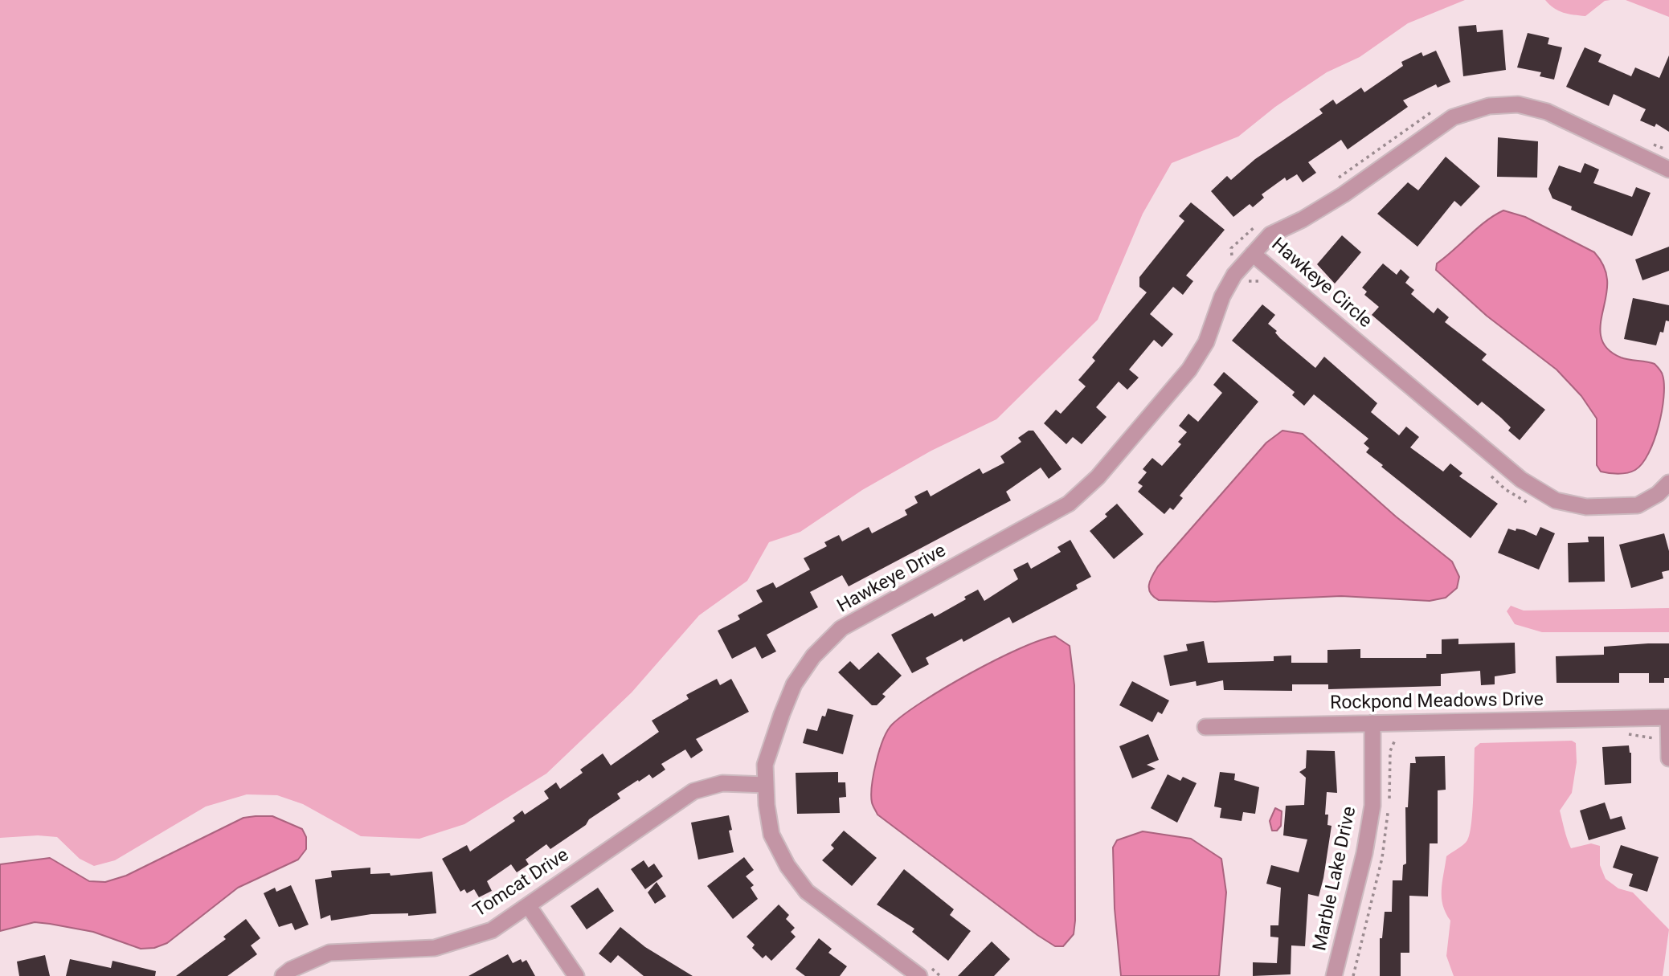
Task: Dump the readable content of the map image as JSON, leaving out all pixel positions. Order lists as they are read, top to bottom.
{
  "streets": {
    "street": [
      "Hawkeye Circle",
      "Hawkeye Drive",
      "Rockpond Meadows Drive",
      "Marble Lake Drive",
      "Tomcat Drive"
    ]
  },
  "crossings": [
    ["Hawkeye Circle", "Hawkeye Drive"],
    ["Hawkeye Drive", "Tomcat Drive"],
    ["Rockpond Meadows Drive", "Marble Lake Drive"]
  ]
}
